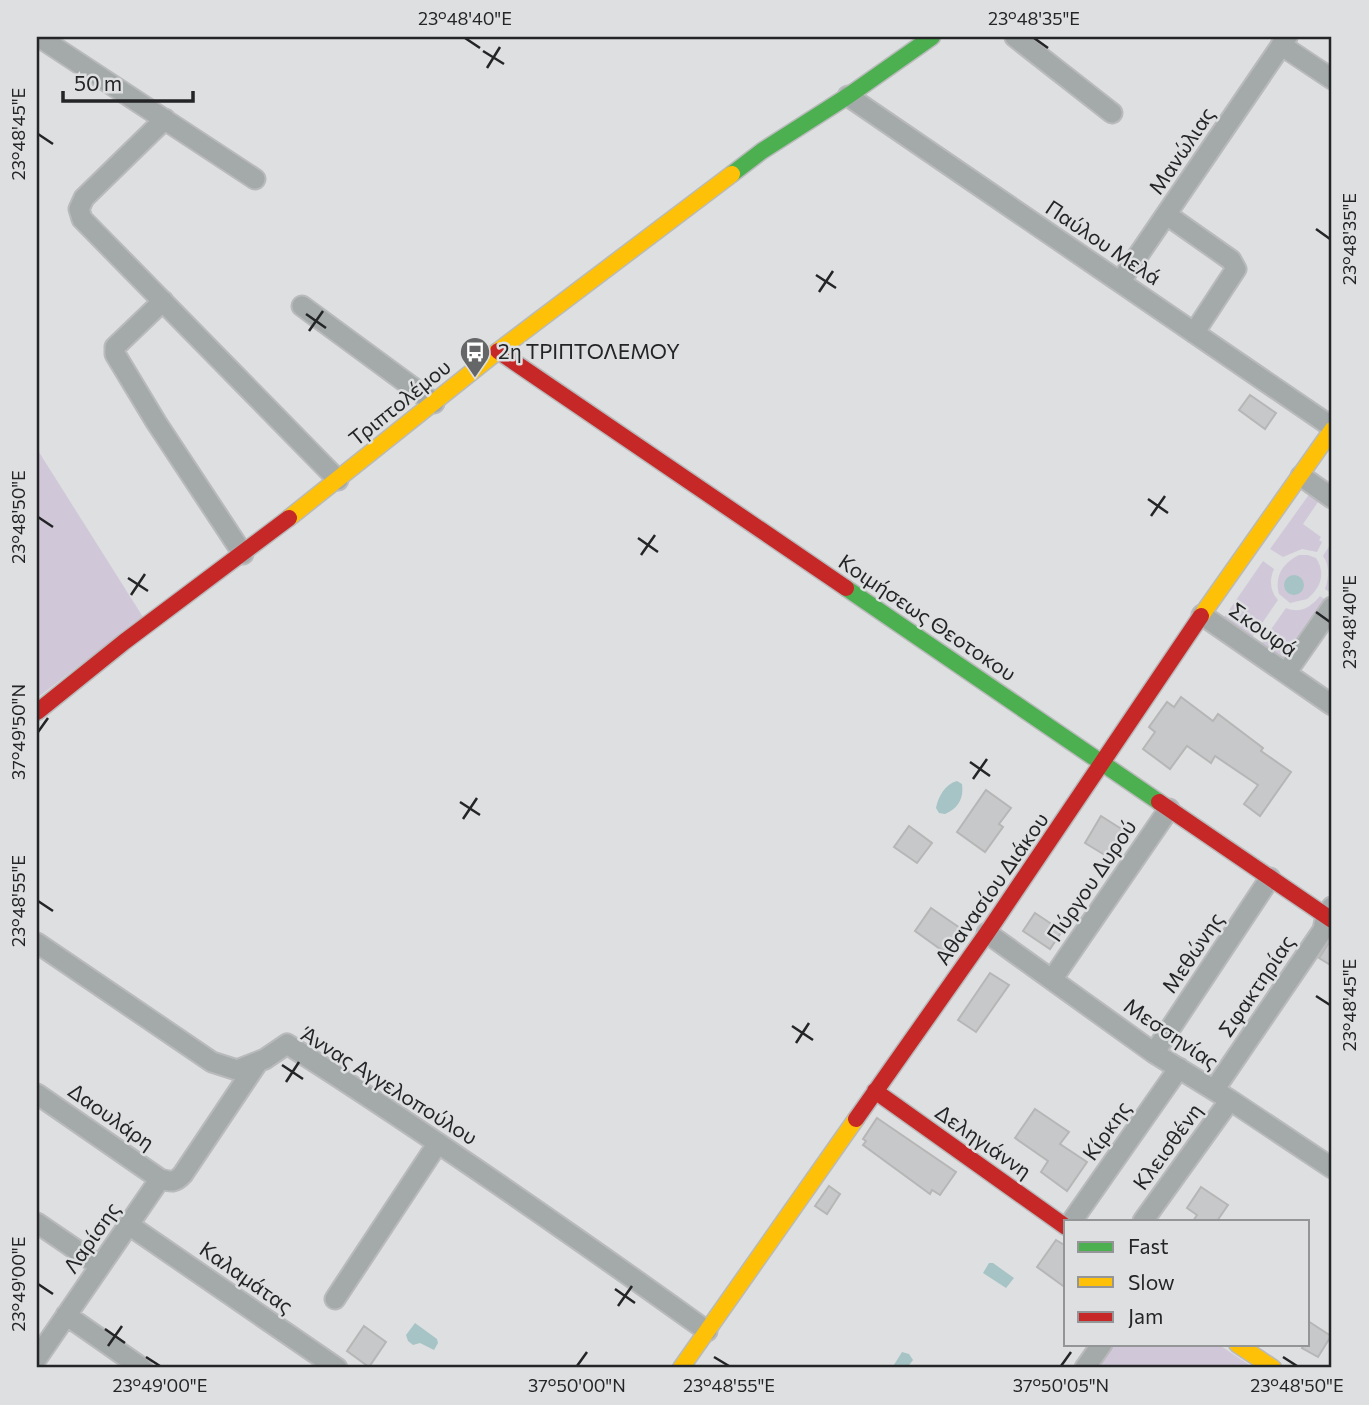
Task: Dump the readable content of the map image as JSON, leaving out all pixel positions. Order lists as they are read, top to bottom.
{
  "streets": {
    "street": [
      "Μανώλιας",
      "Παύλου Μελά",
      "Τριπτολέμου",
      "Κοιμήσεως Θεοτοκου",
      "Σκουφά",
      "Πύργου Δυρού",
      "Αθανασίου Διάκου",
      "Μεθώνης",
      "Σφακτηρίας",
      "Μεσσηνίας",
      "Άννας Αγγελοπούλου",
      "Δαουλάρη",
      "Κίρκης",
      "Δεληγιάννη",
      "Κλεισθένη",
      "Λαρίσης",
      "Καλαμάτας"
    ]
  },
  "crossings": [
    ["Μανώλιας", "Παύλου Μελά"],
    ["Παύλου Μελά", "Τριπτολέμου"],
    ["Παύλου Μελά", "Αθανασίου Διάκου"],
    ["Τριπτολέμου", "Κοιμήσεως Θεοτοκου"],
    ["Κοιμήσεως Θεοτοκου", "Πύργου Δυρού"],
    ["Κοιμήσεως Θεοτοκου", "Αθανασίου Διάκου"],
    ["Κοιμήσεως Θεοτοκου", "Μεθώνης"],
    ["Κοιμήσεως Θεοτοκου", "Σφακτηρίας"],
    ["Σκουφά", "Αθανασίου Διάκου"],
    ["Πύργου Δυρού", "Μεσσηνίας"],
    ["Αθανασίου Διάκου", "Μεσσηνίας"],
    ["Αθανασίου Διάκου", "Άννας Αγγελοπούλου"],
    ["Αθανασίου Διάκου", "Δεληγιάννη"],
    ["Μεθώνης", "Μεσσηνίας"],
    ["Σφακτηρίας", "Μεσσηνίας"],
    ["Σφακτηρίας", "Κλεισθένη"],
    ["Μεσσηνίας", "Κίρκης"],
    ["Μεσσηνίας", "Κλεισθένη"],
    ["Δαουλάρη", "Λαρίσης"],
    ["Λαρίσης", "Καλαμάτας"]
  ],
  "places": {
    "bus stop": ["2η ΤΡΙΠΤΟΛΕΜΟΥ"]
  },
  "legend": ["Fast", "Slow", "Jam"],
  "scale_bar": "50 m",
  "coordinates": [
    "23°48'40\"E",
    "23°48'35\"E",
    "23°48'45\"E",
    "23°48'50\"E",
    "37°49'50\"N",
    "23°48'55\"E",
    "23°49'00\"E",
    "37°50'00\"N",
    "37°50'05\"N"
  ]
}
